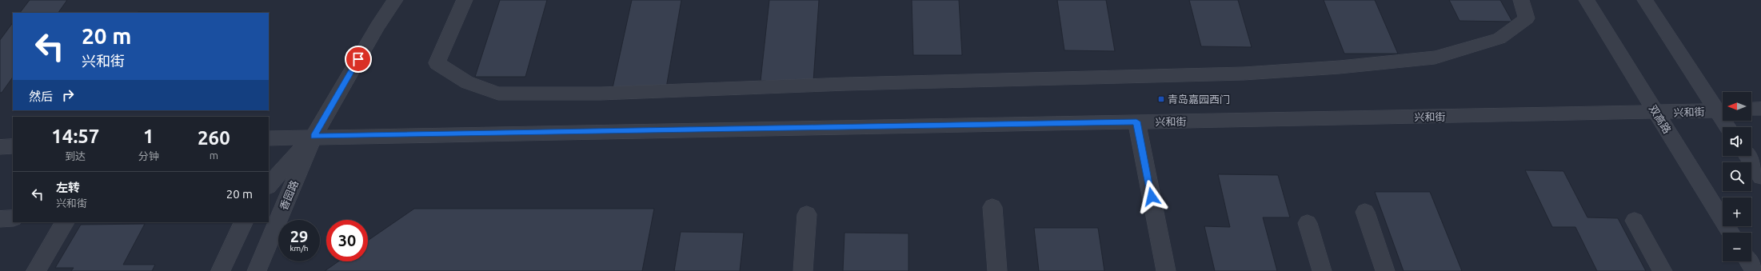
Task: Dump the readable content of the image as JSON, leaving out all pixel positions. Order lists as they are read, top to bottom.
{
  "streets": {
    "street": ["兴和街", "双高路", "香园路"]
  },
  "crossings": [
    ["兴和街", "双高路"],
    ["兴和街", "香园路"]
  ],
  "places": {
    "transit": ["青岛嘉园西门"]
  },
  "north": "left",
  "page": {
    "turn": ["20 m", "兴和街"],
    "then": "然后",
    "map_buttons": ["+", "−"],
    "eta": [
      "14:57",
      "到达",
      "1",
      "分钟",
      "260",
      "m"
    ],
    "list": [
      {
        "name": "左转",
        "note": "兴和街",
        "value": "20 m"
      }
    ],
    "speed": "29 km/h",
    "limit": "30"
  }
}
